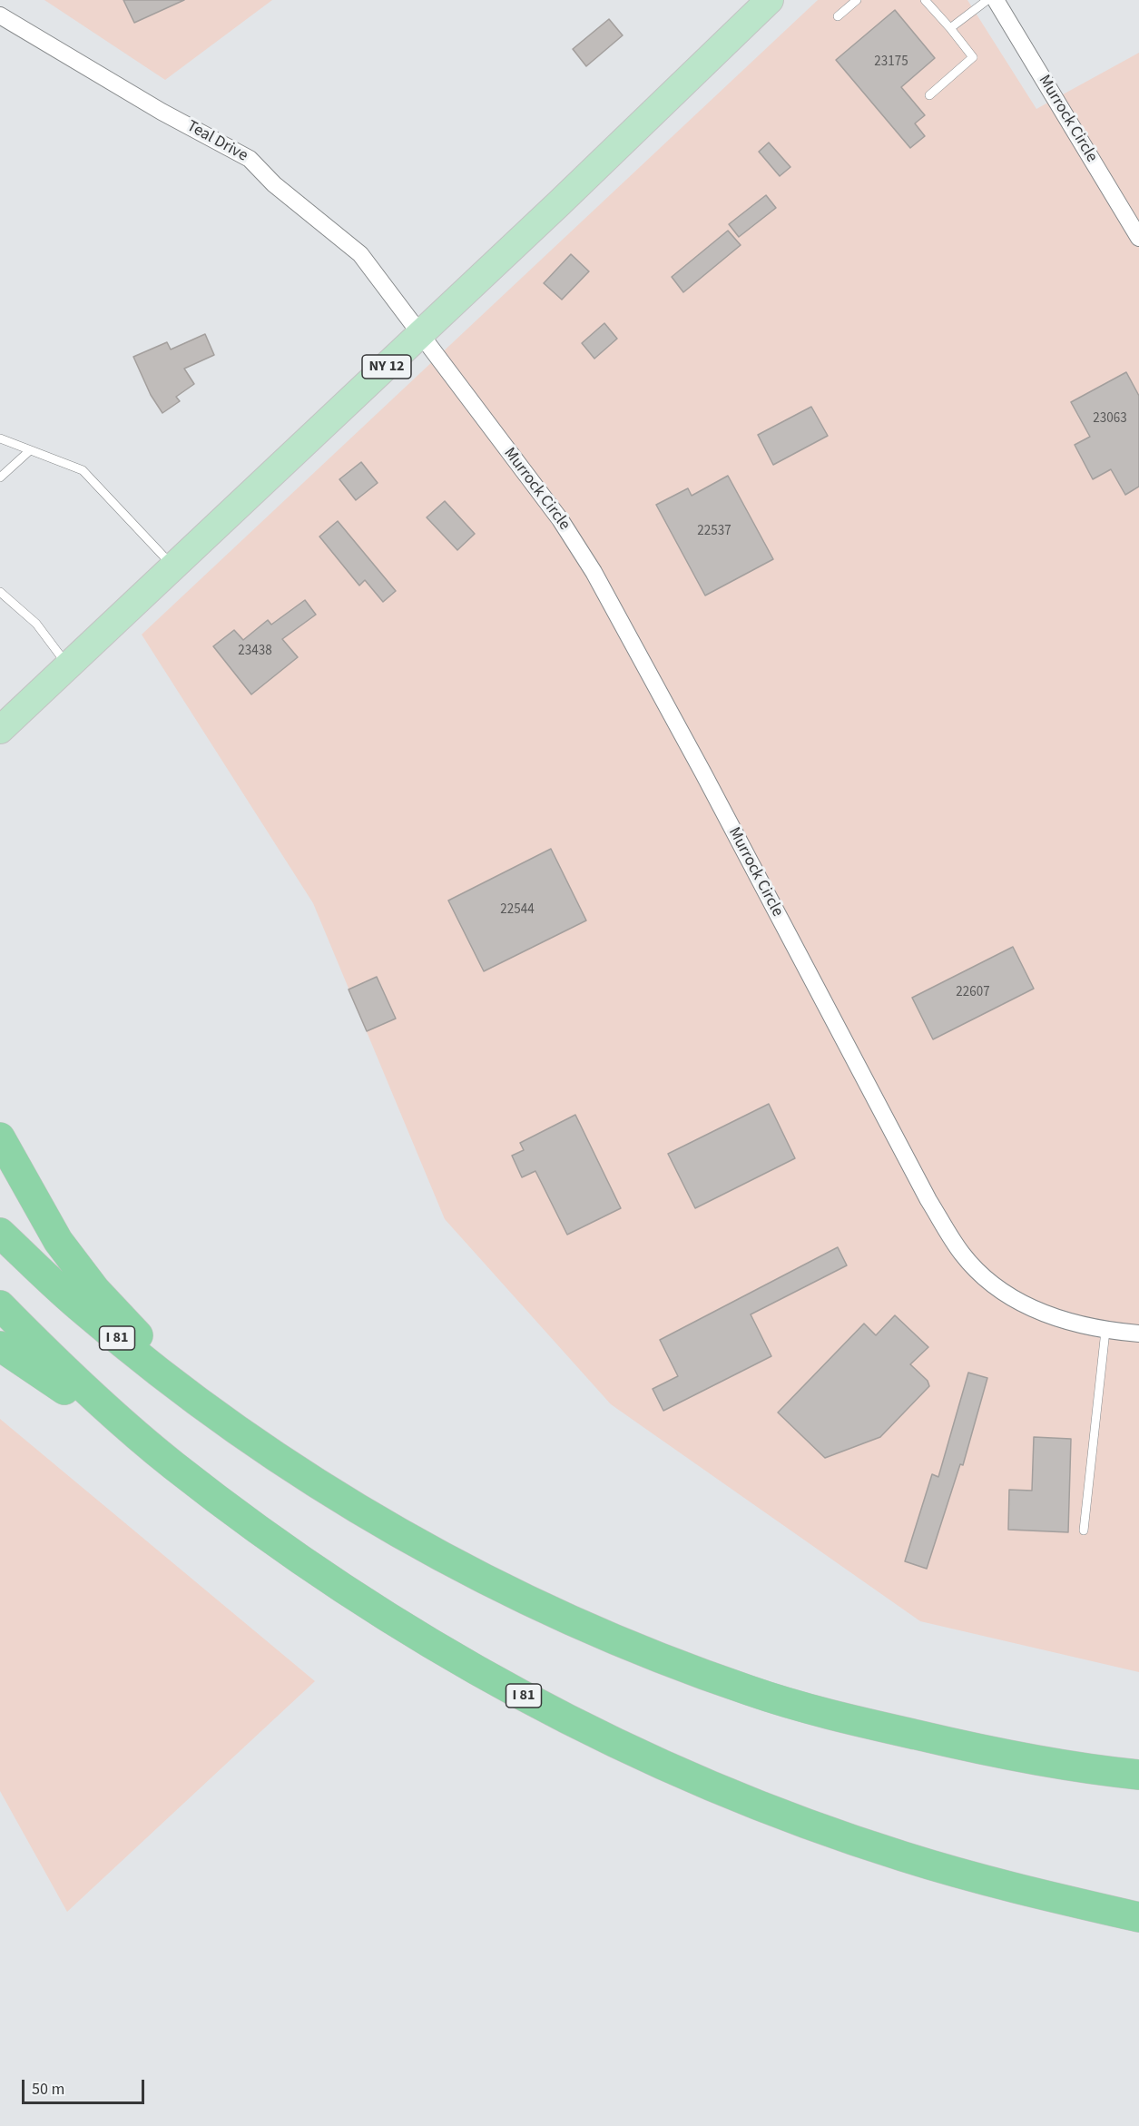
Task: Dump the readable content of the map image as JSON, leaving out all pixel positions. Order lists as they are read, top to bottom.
{
  "streets": {
    "highway": ["I 81"],
    "main road": ["NY 12"],
    "street": ["Murrock Circle", "Teal Drive"]
  },
  "crossings": [
    ["Murrock Circle", "Teal Drive"],
    ["Murrock Circle", "NY 12"],
    ["Teal Drive", "NY 12"]
  ],
  "house_numbers": [
    "23175",
    "23063",
    "22537",
    "23438",
    "22544",
    "22607"
  ],
  "scale_bar": "50 m"
}
